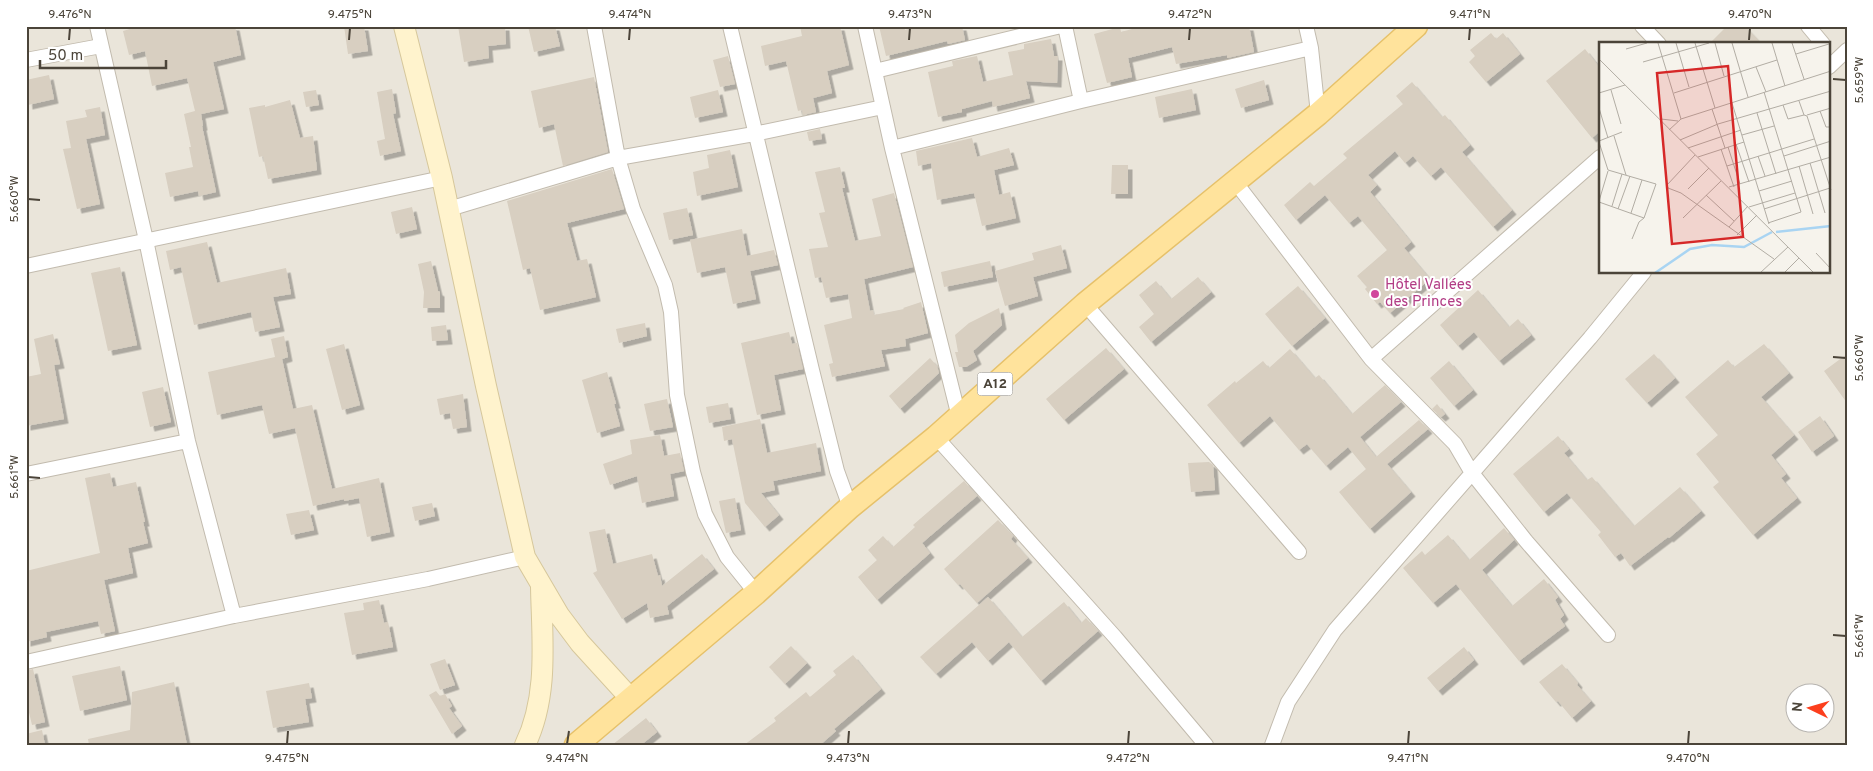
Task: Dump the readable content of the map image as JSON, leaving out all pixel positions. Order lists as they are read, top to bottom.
{
  "streets": {
    "main road": ["A12"]
  },
  "places": ["Hôtel Vallées des Princes"],
  "scale_bar": "50 m",
  "north": "left",
  "coordinates": [
    "9.476°N",
    "9.475°N",
    "9.474°N",
    "9.473°N",
    "9.472°N",
    "9.471°N",
    "9.470°N",
    "5.659°W",
    "5.660°W",
    "5.661°W"
  ]
}
